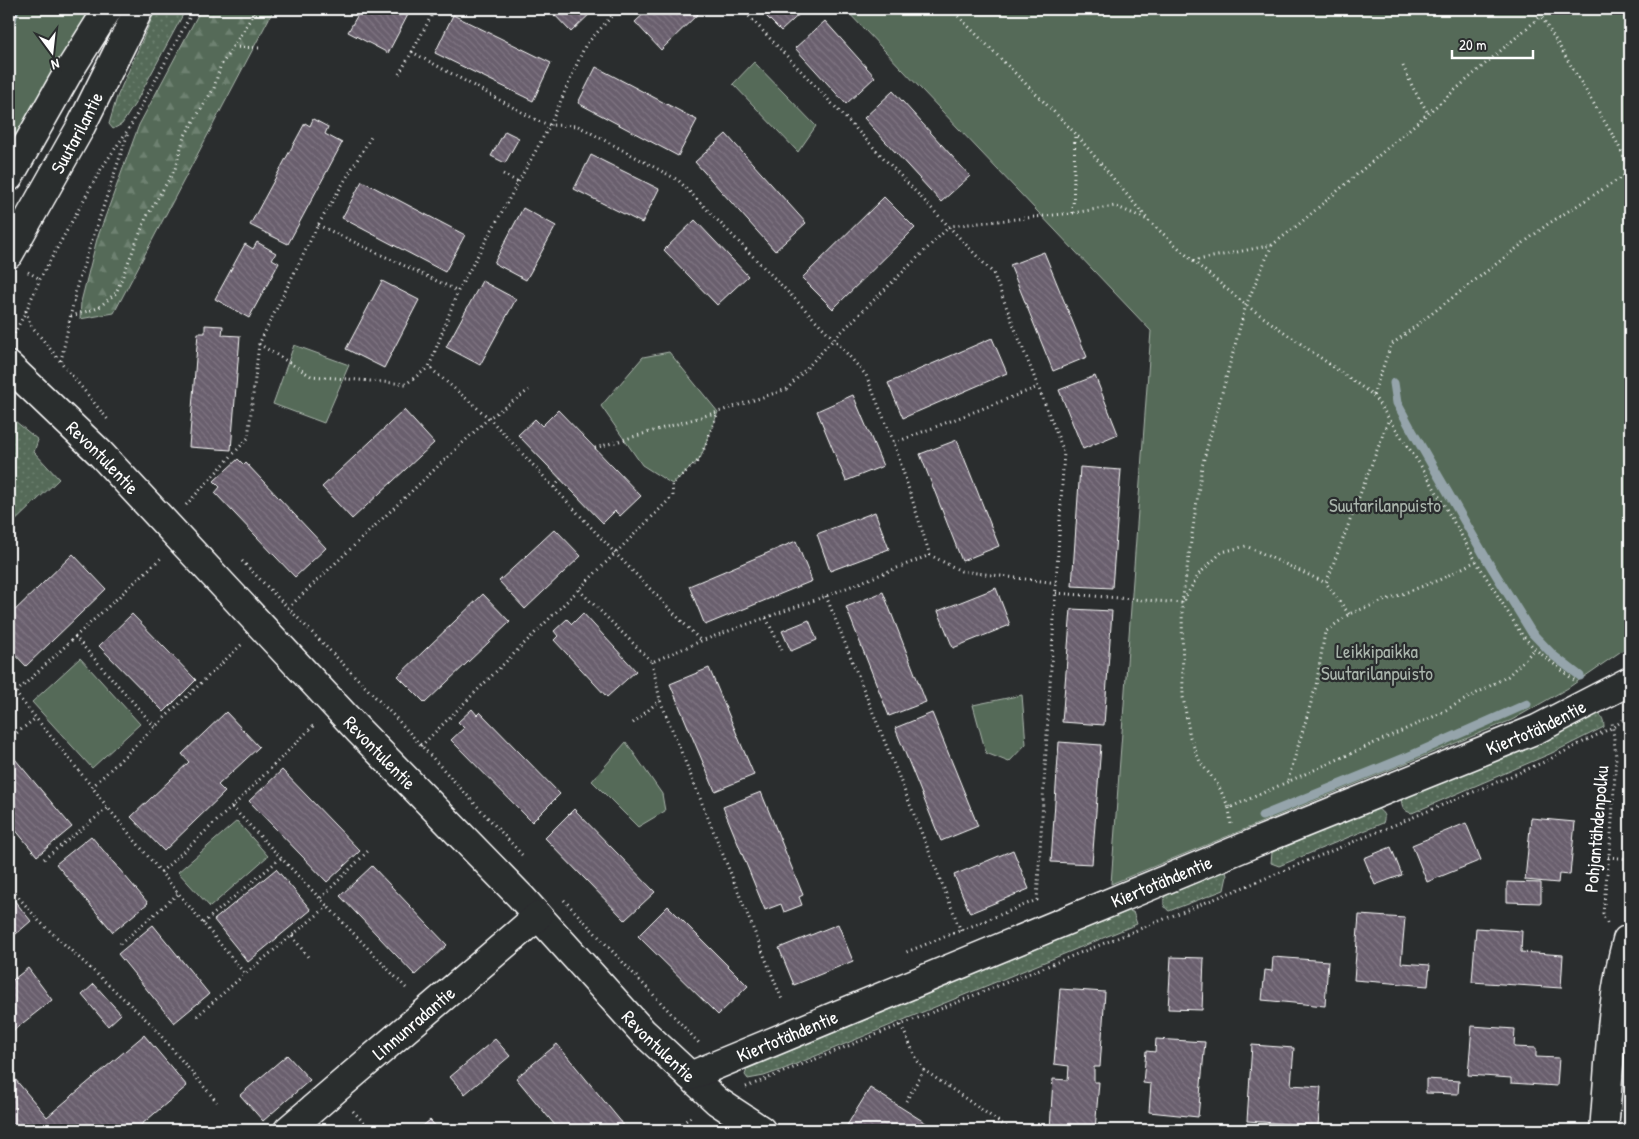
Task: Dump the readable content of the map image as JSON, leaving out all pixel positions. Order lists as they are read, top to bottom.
{
  "streets": {
    "street": [
      "Suutarilantie",
      "Revontulentie",
      "Kiertotähdentie",
      "Linnunradantie"
    ],
    "path": ["Pohjantähdenpolku"]
  },
  "crossings": [
    ["Revontulentie", "Kiertotähdentie"],
    ["Revontulentie", "Linnunradantie"],
    ["Kiertotähdentie", "Pohjantähdenpolku"]
  ],
  "parks": ["Suutarilanpuisto", "Leikkipaikka Suutarilanpuisto"],
  "scale_bar": "20 m",
  "north": "bottom"
}
